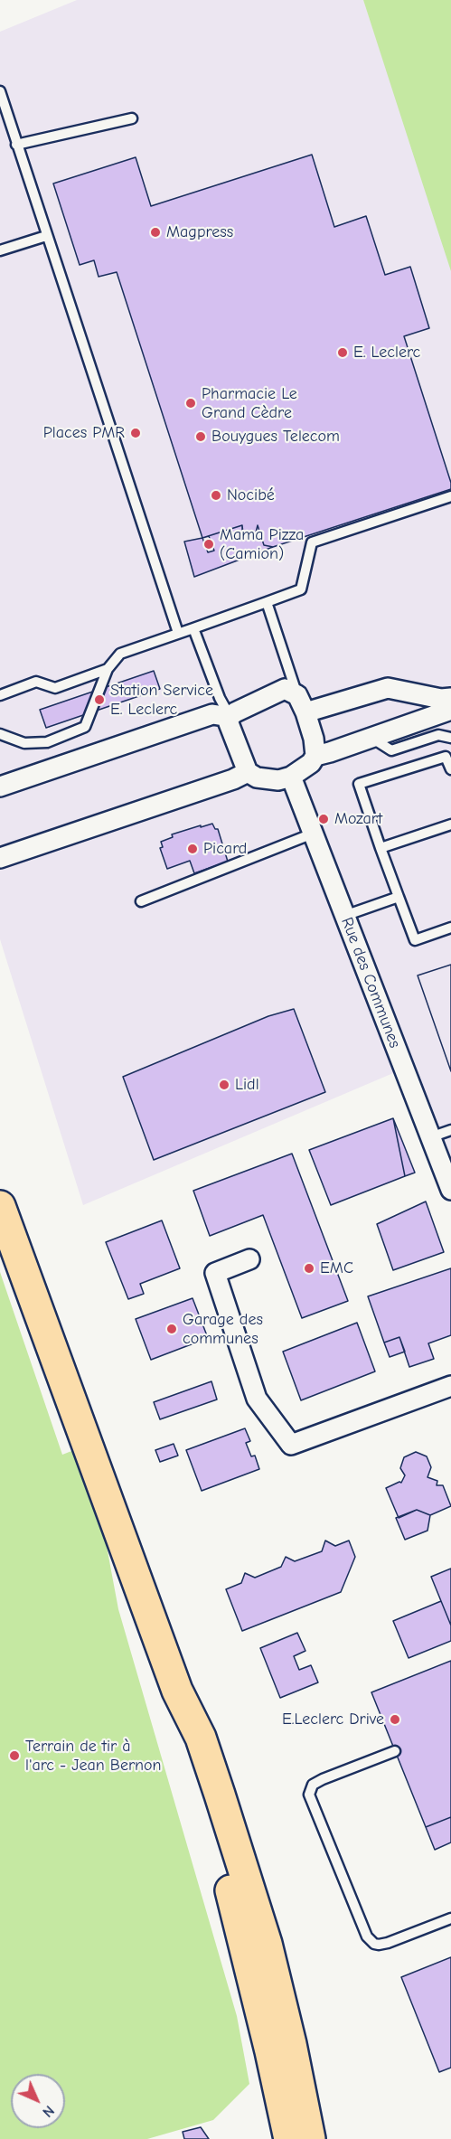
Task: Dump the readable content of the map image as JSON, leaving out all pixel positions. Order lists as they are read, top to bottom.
{
  "streets": {
    "street": ["Rue des Communes"]
  },
  "places": [
    "Magpress",
    "E. Leclerc",
    "Pharmacie Le Grand Cèdre",
    "Places PMR",
    "Bouygues Telecom",
    "Nocibé",
    "Mama Pizza (Camion)",
    "Station Service E. Leclerc",
    "Mozart",
    "Picard",
    "Lidl",
    "EMC",
    "Garage des communes",
    "E.Leclerc Drive",
    "Terrain de tir à l'arc - Jean Bernon"
  ],
  "north": "bottom right"
}
